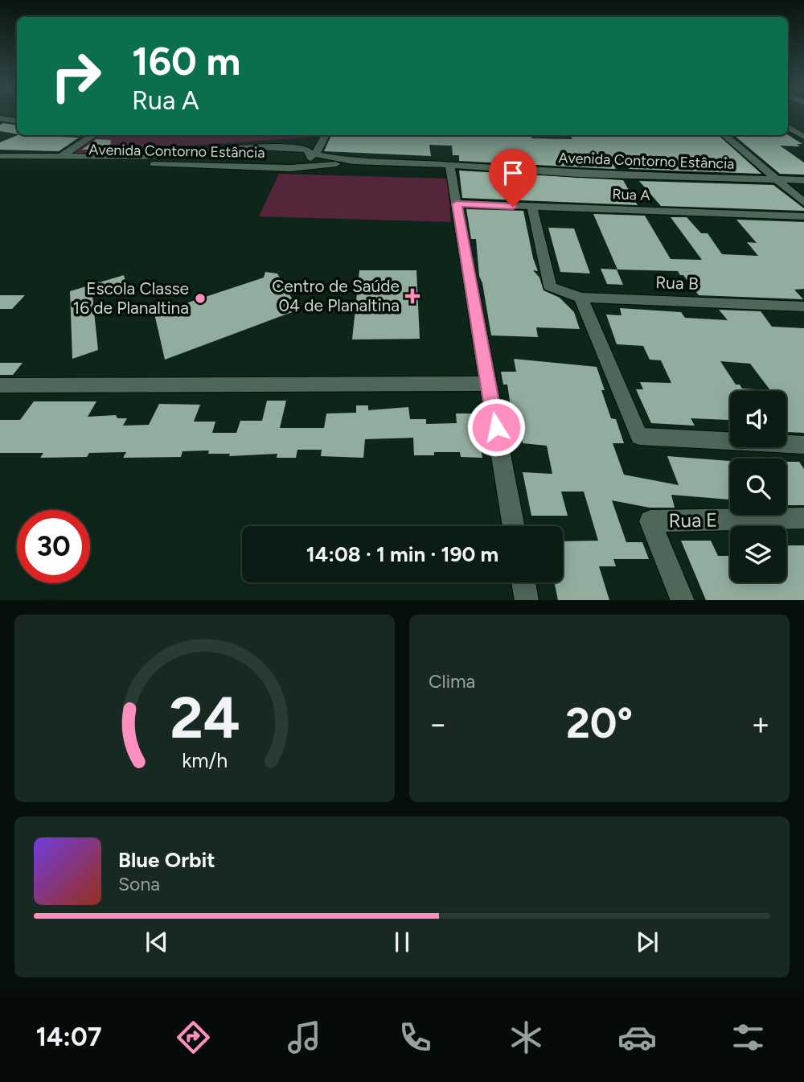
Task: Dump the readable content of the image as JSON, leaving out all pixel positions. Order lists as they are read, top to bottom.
{
  "streets": {
    "street": [
      "Avenida Contorno Estância",
      "Rua A",
      "Rua B",
      "Rua E"
    ]
  },
  "crossings": [
    ["Rua A", "Rua B"]
  ],
  "places": {
    "health": ["Centro de Saúde 04 de Planaltina"],
    "other": ["Escola Classe 16 de Planaltina"]
  },
  "page": {
    "turn": ["160 m", "Rua A"],
    "limit": "30",
    "trip": "14:08 · 1 min · 190 m",
    "tile": "Clima",
    "heat": ["−", "20°", "+"],
    "song": ["Blue Orbit", "Sona"],
    "tabs": "14:07",
    "gauge": ["24", "km/h"]
  }
}
